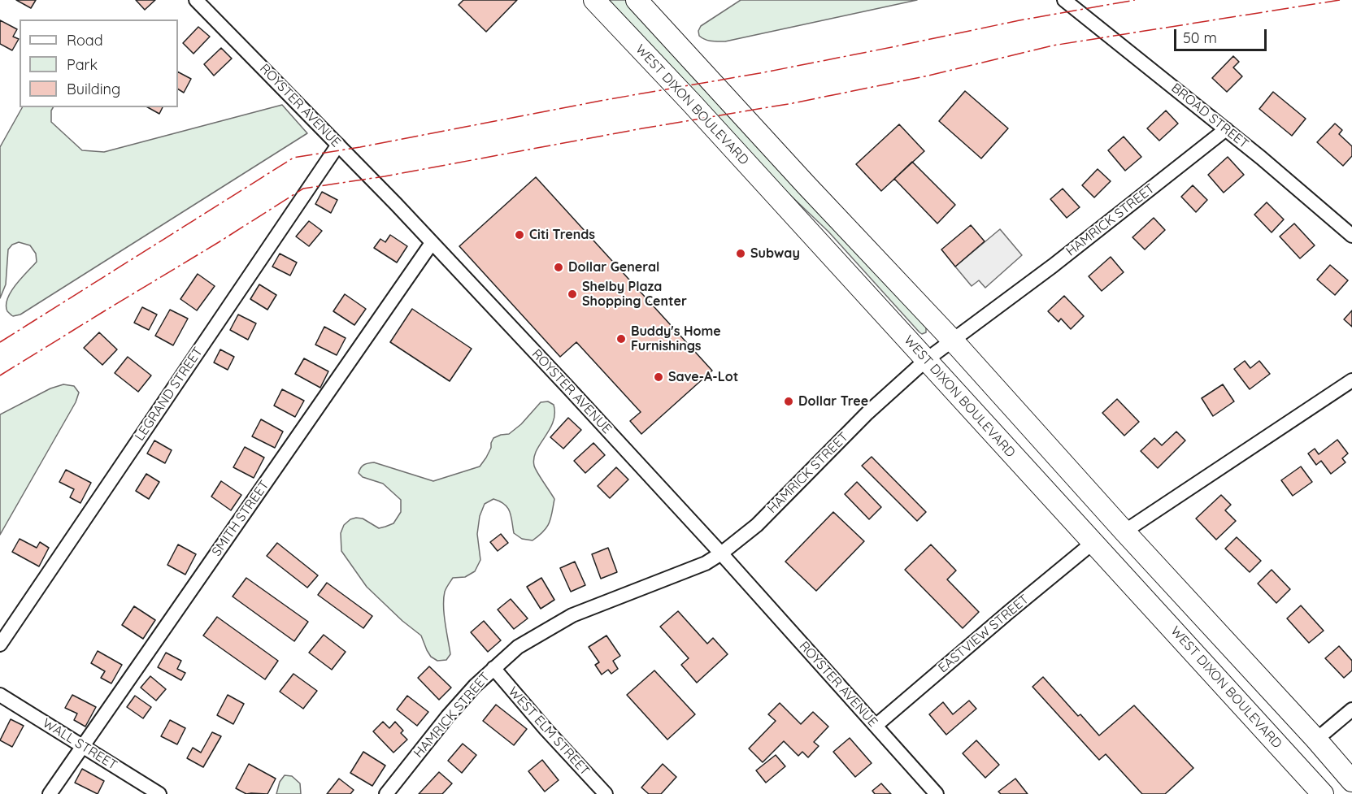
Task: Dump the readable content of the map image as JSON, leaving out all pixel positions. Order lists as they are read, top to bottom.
{
  "streets": {
    "highway": ["WEST DIXON BOULEVARD"],
    "street": [
      "ROYSTER AVENUE",
      "BROAD STREET",
      "HAMRICK STREET",
      "LEGRAND STREET",
      "SMITH STREET",
      "EASTVIEW STREET",
      "WEST ELM STREET",
      "WALL STREET"
    ]
  },
  "crossings": [
    ["WEST DIXON BOULEVARD", "HAMRICK STREET"],
    ["WEST DIXON BOULEVARD", "EASTVIEW STREET"],
    ["ROYSTER AVENUE", "HAMRICK STREET"],
    ["ROYSTER AVENUE", "LEGRAND STREET"],
    ["ROYSTER AVENUE", "SMITH STREET"],
    ["ROYSTER AVENUE", "EASTVIEW STREET"],
    ["BROAD STREET", "HAMRICK STREET"],
    ["HAMRICK STREET", "WEST ELM STREET"],
    ["SMITH STREET", "WALL STREET"]
  ],
  "places": [
    "Citi Trends",
    "Subway",
    "Dollar General",
    "Shelby Plaza Shopping Center",
    "Buddy's Home Furnishings",
    "Save-A-Lot",
    "Dollar Tree"
  ],
  "legend": ["Road", "Park", "Building"],
  "scale_bar": "50 m"
}
